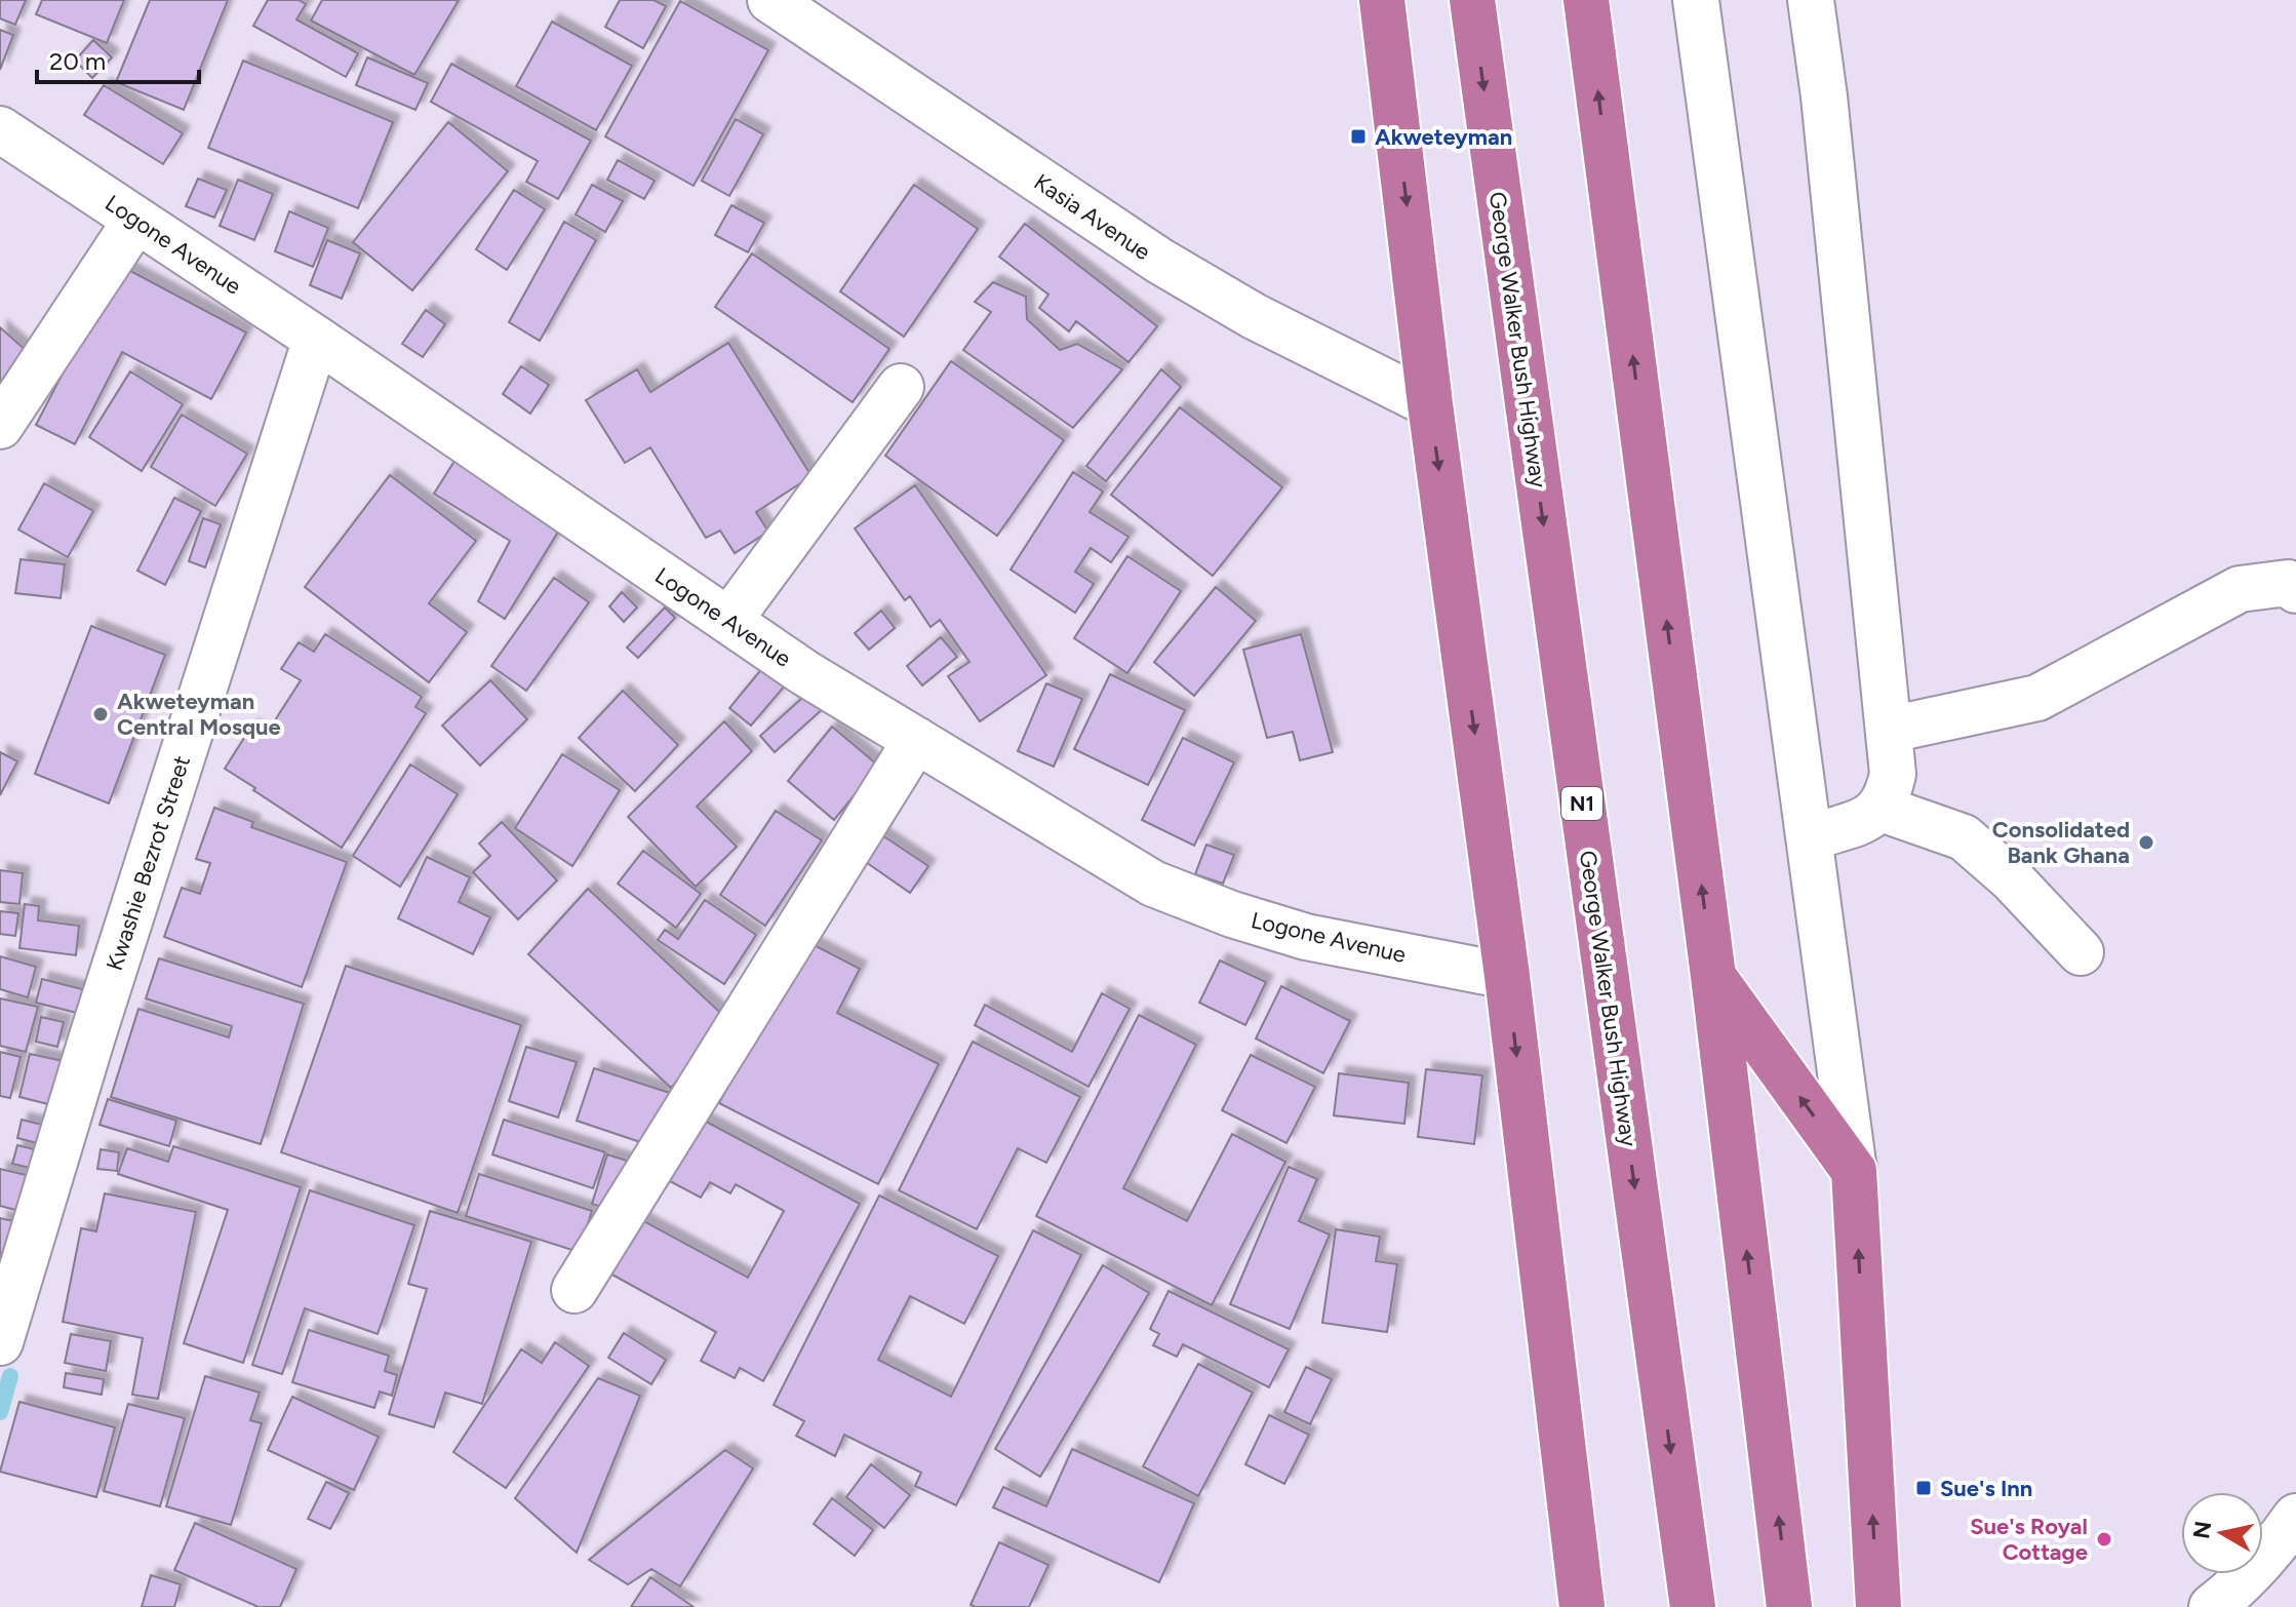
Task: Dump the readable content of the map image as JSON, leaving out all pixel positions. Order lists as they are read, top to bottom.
{
  "streets": {
    "highway": ["George Walker Bush Highway", "N1"],
    "street": ["Kasia Avenue", "Logone Avenue", "Kwashie Bezrot Street"]
  },
  "crossings": [
    ["Logone Avenue", "Kwashie Bezrot Street"]
  ],
  "places": {
    "transit": ["Akweteyman", "Sue's Inn"],
    "other": ["Akweteyman Central Mosque", "Consolidated Bank Ghana", "Sue's Royal Cottage"]
  },
  "scale_bar": "20 m",
  "north": "left"
}
